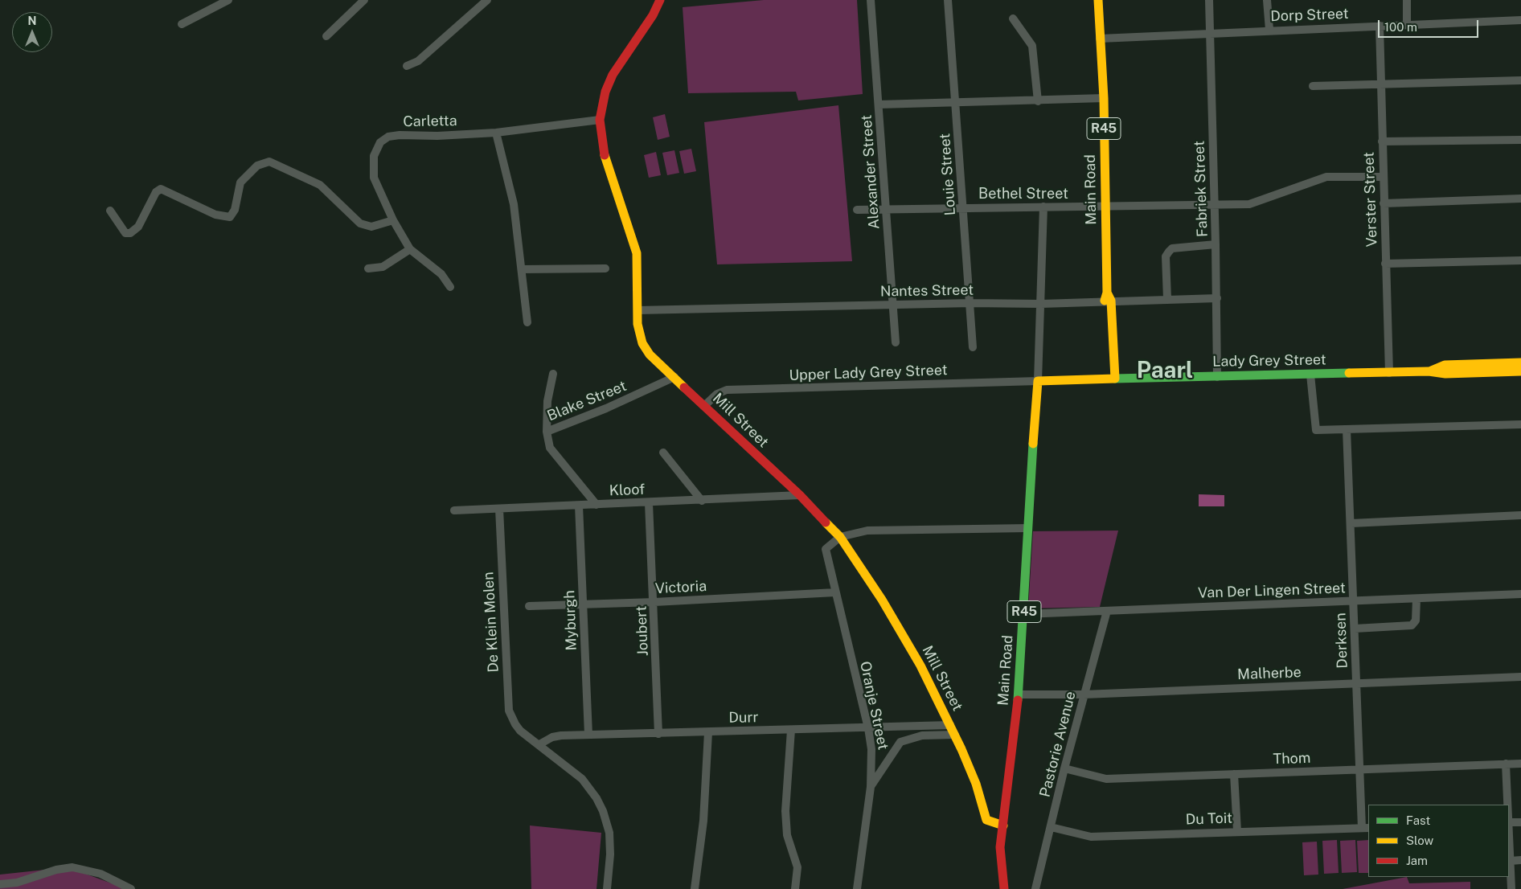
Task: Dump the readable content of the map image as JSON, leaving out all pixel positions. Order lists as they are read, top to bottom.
{
  "streets": {
    "main road": [
      "R45",
      "Main Road",
      "Lady Grey Street",
      "Mill Street"
    ],
    "street": [
      "Dorp Street",
      "Carletta",
      "Alexander Street",
      "Louie Street",
      "Fabriek Street",
      "Bethel Street",
      "Verster Street",
      "Nantes Street",
      "Upper Lady Grey Street",
      "Blake Street",
      "Kloof",
      "Victoria",
      "Van Der Lingen Street",
      "Myburgh",
      "De Klein Molen",
      "Joubert",
      "Derksen",
      "Malherbe",
      "Oranje Street",
      "Durr",
      "Pastorie Avenue",
      "Thom",
      "Du Toit"
    ]
  },
  "crossings": [
    ["Dorp Street", "Fabriek Street"],
    ["Dorp Street", "Main Road"],
    ["Dorp Street", "Verster Street"],
    ["Carletta", "Mill Street"],
    ["R45", "Main Road"],
    ["R45", "Nantes Street"],
    ["R45", "Lady Grey Street"],
    ["Alexander Street", "Bethel Street"],
    ["Alexander Street", "Nantes Street"],
    ["Louie Street", "Bethel Street"],
    ["Louie Street", "Nantes Street"],
    ["Fabriek Street", "Bethel Street"],
    ["Fabriek Street", "Nantes Street"],
    ["Fabriek Street", "Lady Grey Street"],
    ["Main Road", "Bethel Street"],
    ["Main Road", "Nantes Street"],
    ["Main Road", "Lady Grey Street"],
    ["Main Road", "Upper Lady Grey Street"],
    ["Main Road", "Mill Street"],
    ["Main Road", "Van Der Lingen Street"],
    ["Main Road", "Malherbe"],
    ["Bethel Street", "Verster Street"],
    ["Verster Street", "Lady Grey Street"],
    ["Nantes Street", "Mill Street"],
    ["Lady Grey Street", "Upper Lady Grey Street"],
    ["Upper Lady Grey Street", "Mill Street"],
    ["Blake Street", "Mill Street"],
    ["Blake Street", "Kloof"],
    ["Mill Street", "Kloof"],
    ["Mill Street", "Oranje Street"],
    ["Mill Street", "Durr"],
    ["Kloof", "Myburgh"],
    ["Kloof", "De Klein Molen"],
    ["Kloof", "Joubert"],
    ["Victoria", "Myburgh"],
    ["Victoria", "Joubert"],
    ["Victoria", "Oranje Street"],
    ["Van Der Lingen Street", "Derksen"],
    ["Van Der Lingen Street", "Pastorie Avenue"],
    ["Myburgh", "Durr"],
    ["De Klein Molen", "Durr"],
    ["Joubert", "Durr"],
    ["Derksen", "Malherbe"],
    ["Derksen", "Thom"],
    ["Derksen", "Du Toit"],
    ["Malherbe", "Pastorie Avenue"],
    ["Oranje Street", "Durr"],
    ["Pastorie Avenue", "Thom"],
    ["Pastorie Avenue", "Du Toit"]
  ],
  "districts": ["Paarl"],
  "legend": ["Fast", "Slow", "Jam"],
  "scale_bar": "100 m",
  "north": "top"
}
